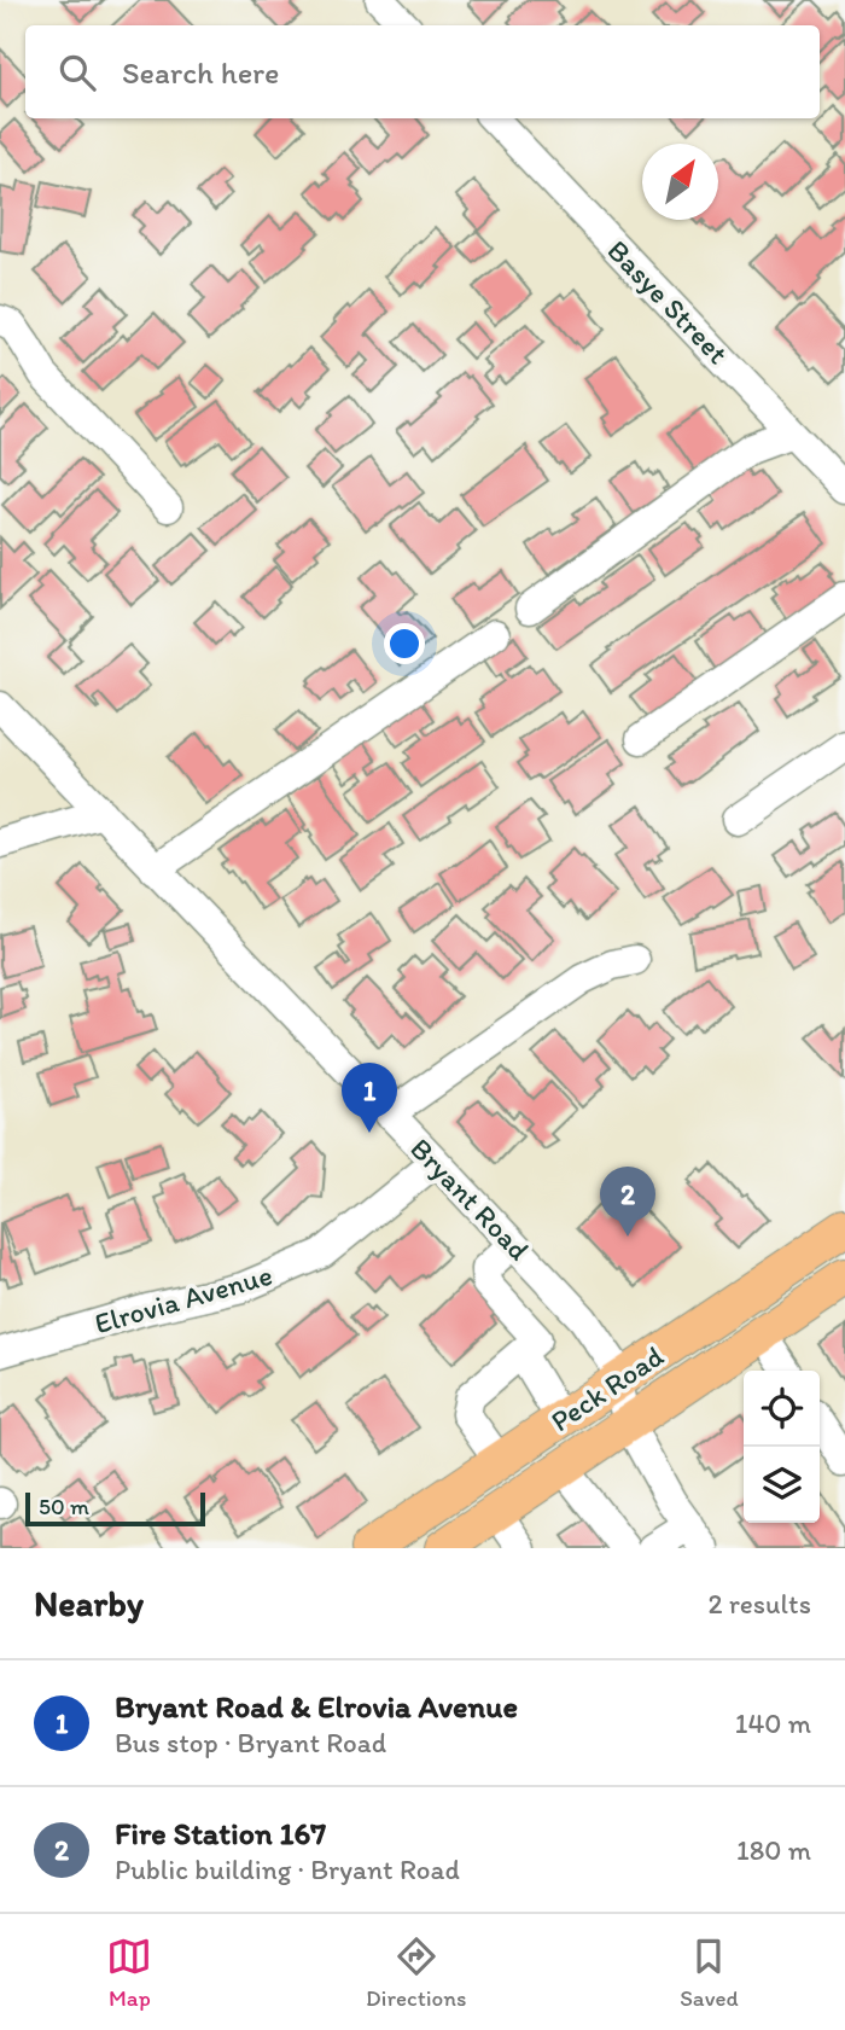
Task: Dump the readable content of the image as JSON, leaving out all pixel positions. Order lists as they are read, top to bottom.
{
  "streets": {
    "main road": ["Peck Road"],
    "street": ["Basye Street", "Bryant Road", "Elrovia Avenue"]
  },
  "crossings": [
    ["Bryant Road", "Elrovia Avenue"],
    ["Bryant Road", "Peck Road"]
  ],
  "scale_bar": "50 m",
  "north": "top right",
  "page": {
    "search": "Search here",
    "pins": ["1", "2"],
    "scale": "50 m",
    "heading": ["Nearby", "2 results"],
    "list": [
      {
        "mark": "1",
        "name": "Bryant Road & Elrovia Avenue",
        "note": "Bus stop · Bryant Road",
        "value": "140 m"
      },
      {
        "mark": "2",
        "name": "Fire Station 167",
        "note": "Public building · Bryant Road",
        "value": "180 m"
      }
    ],
    "nav": ["Map", "Directions", "Saved"]
  }
}
